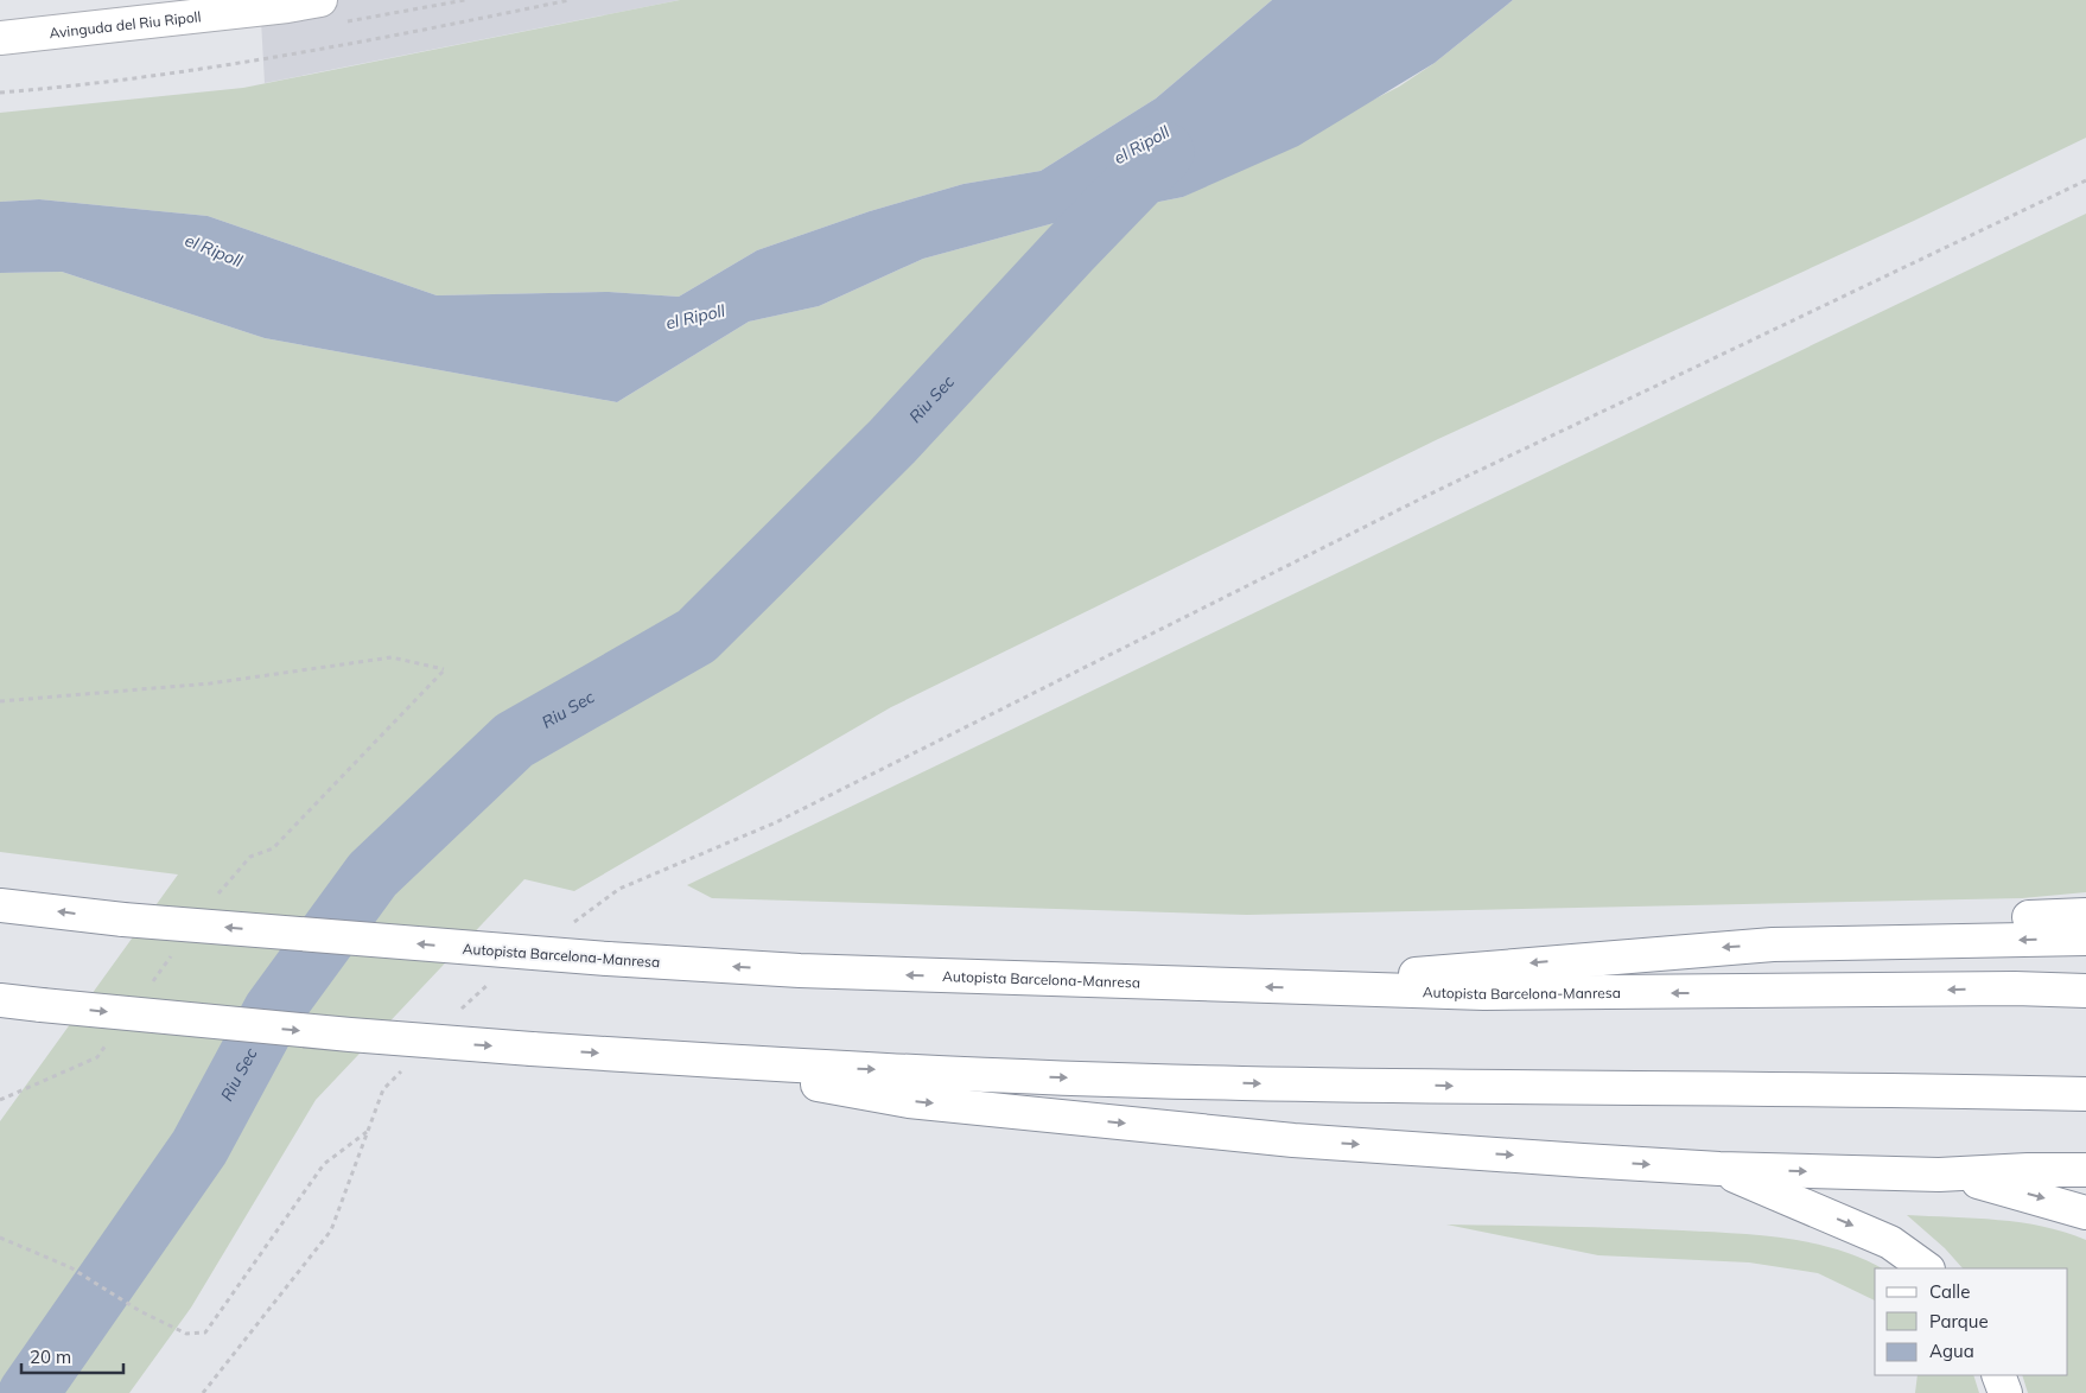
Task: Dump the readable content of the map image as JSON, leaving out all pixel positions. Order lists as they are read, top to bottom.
{
  "streets": {
    "main road": ["Avinguda del Riu Ripoll", "Autopista Barcelona-Manresa"]
  },
  "water": ["el Ripoll", "Riu Sec"],
  "legend": ["Calle", "Parque", "Agua"],
  "scale_bar": "20 m"
}
